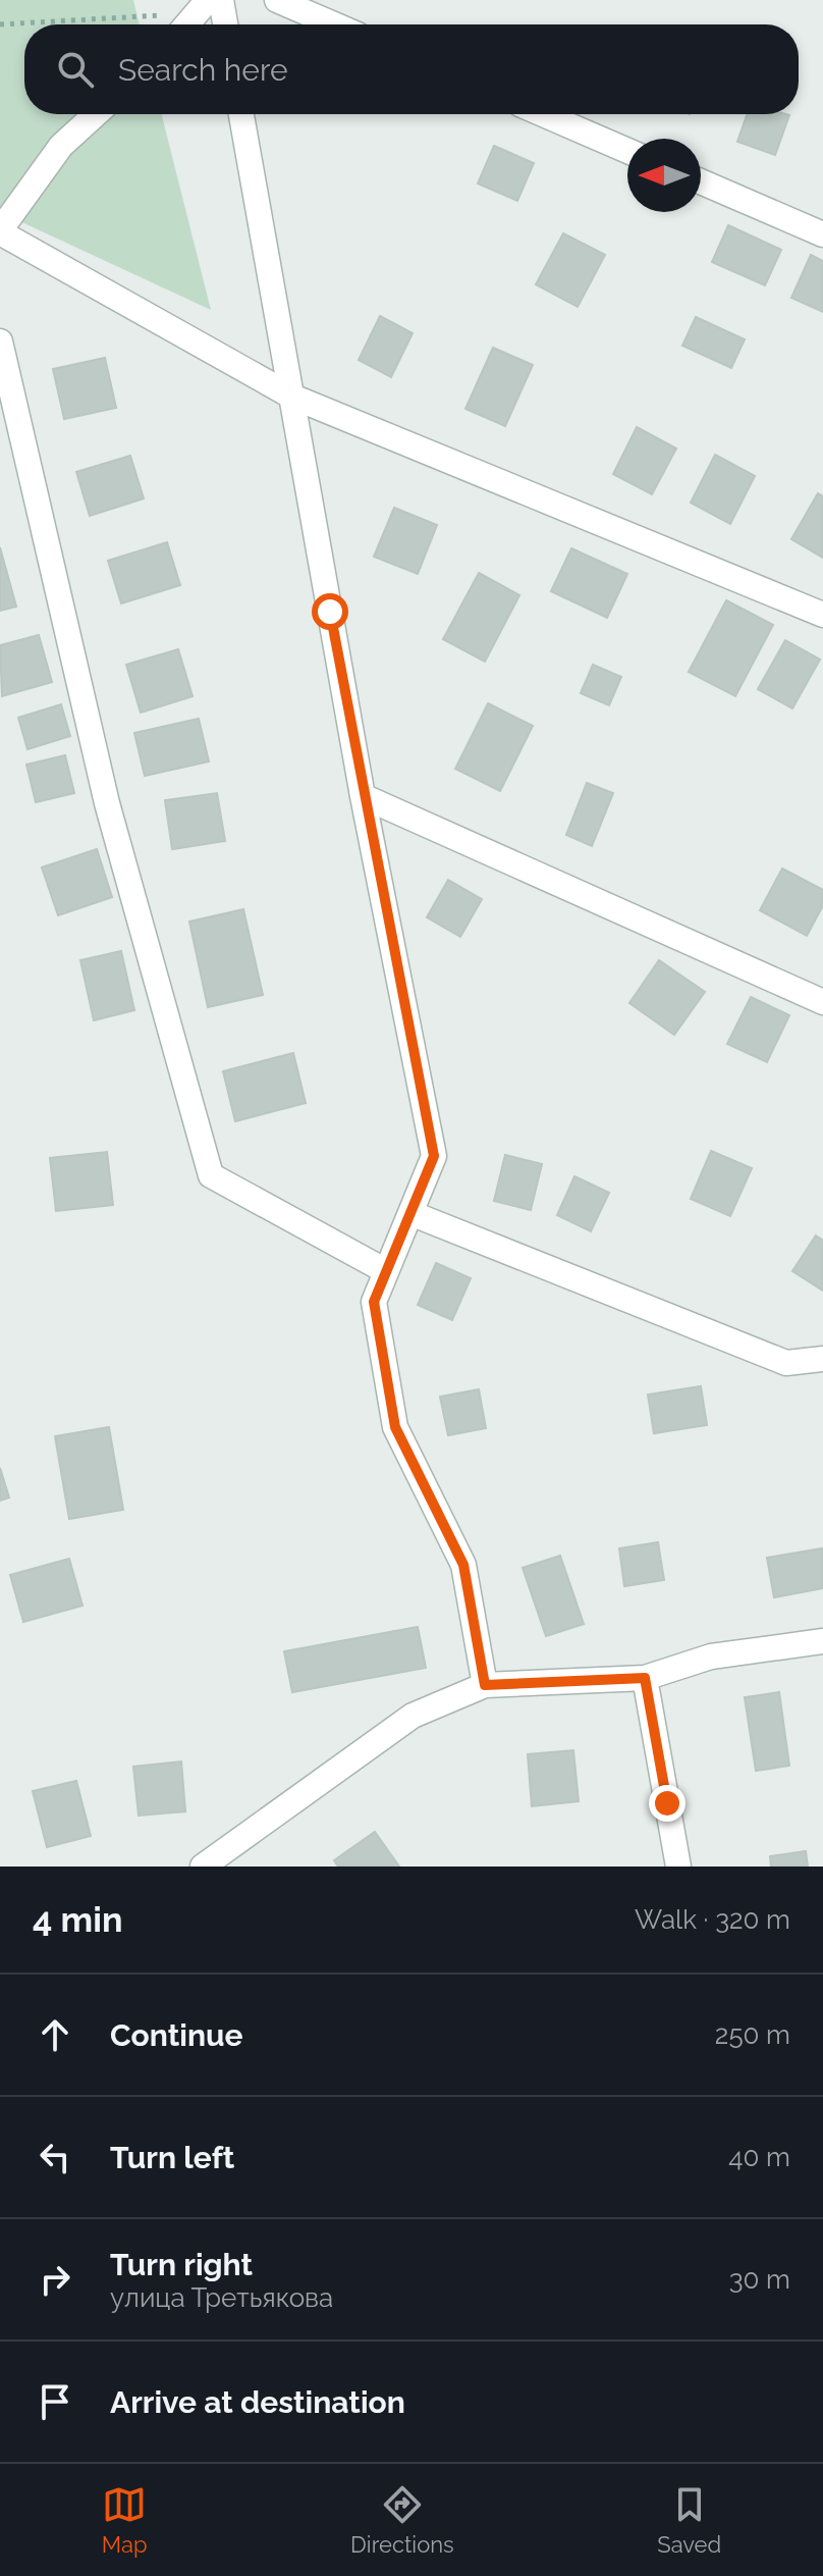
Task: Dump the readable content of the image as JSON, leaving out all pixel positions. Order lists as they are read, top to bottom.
{
  "north": "left",
  "page": {
    "search": "Search here",
    "heading": ["4 min", "Walk · 320 m"],
    "list": [
      ["Continue", "250 m"],
      ["Turn left", "40 m"],
      ["Turn right", "улица Третьякова", "30 m"],
      "Arrive at destination"
    ],
    "nav": ["Map", "Directions", "Saved"]
  }
}
